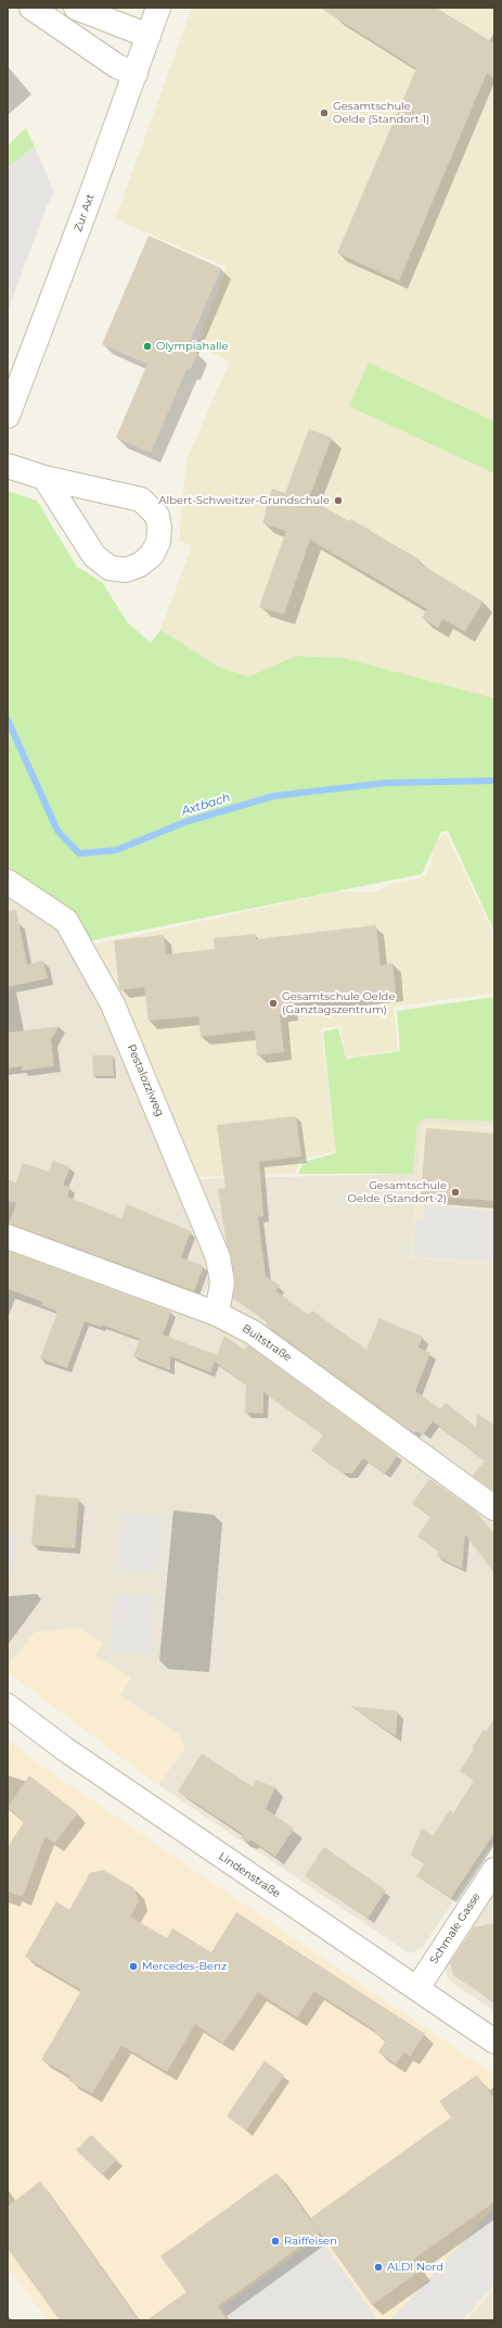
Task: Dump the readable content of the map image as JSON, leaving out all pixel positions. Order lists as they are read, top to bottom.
{
  "streets": {
    "street": [
      "Zur Axt",
      "Pestalozziweg",
      "Bultstraße",
      "Lindenstraße",
      "Schmale Gasse"
    ]
  },
  "crossings": [
    ["Pestalozziweg", "Bultstraße"],
    ["Lindenstraße", "Schmale Gasse"]
  ],
  "water": ["Axtbach"],
  "places": [
    "Gesamtschule Oelde (Standort 1)",
    "Olympiahalle",
    "Albert-Schweitzer-Grundschule",
    "Gesamtschule Oelde (Ganztagszentrum)",
    "Gesamtschule Oelde (Standort 2)",
    "Mercedes-Benz",
    "Raiffeisen",
    "ALDI Nord"
  ]
}
